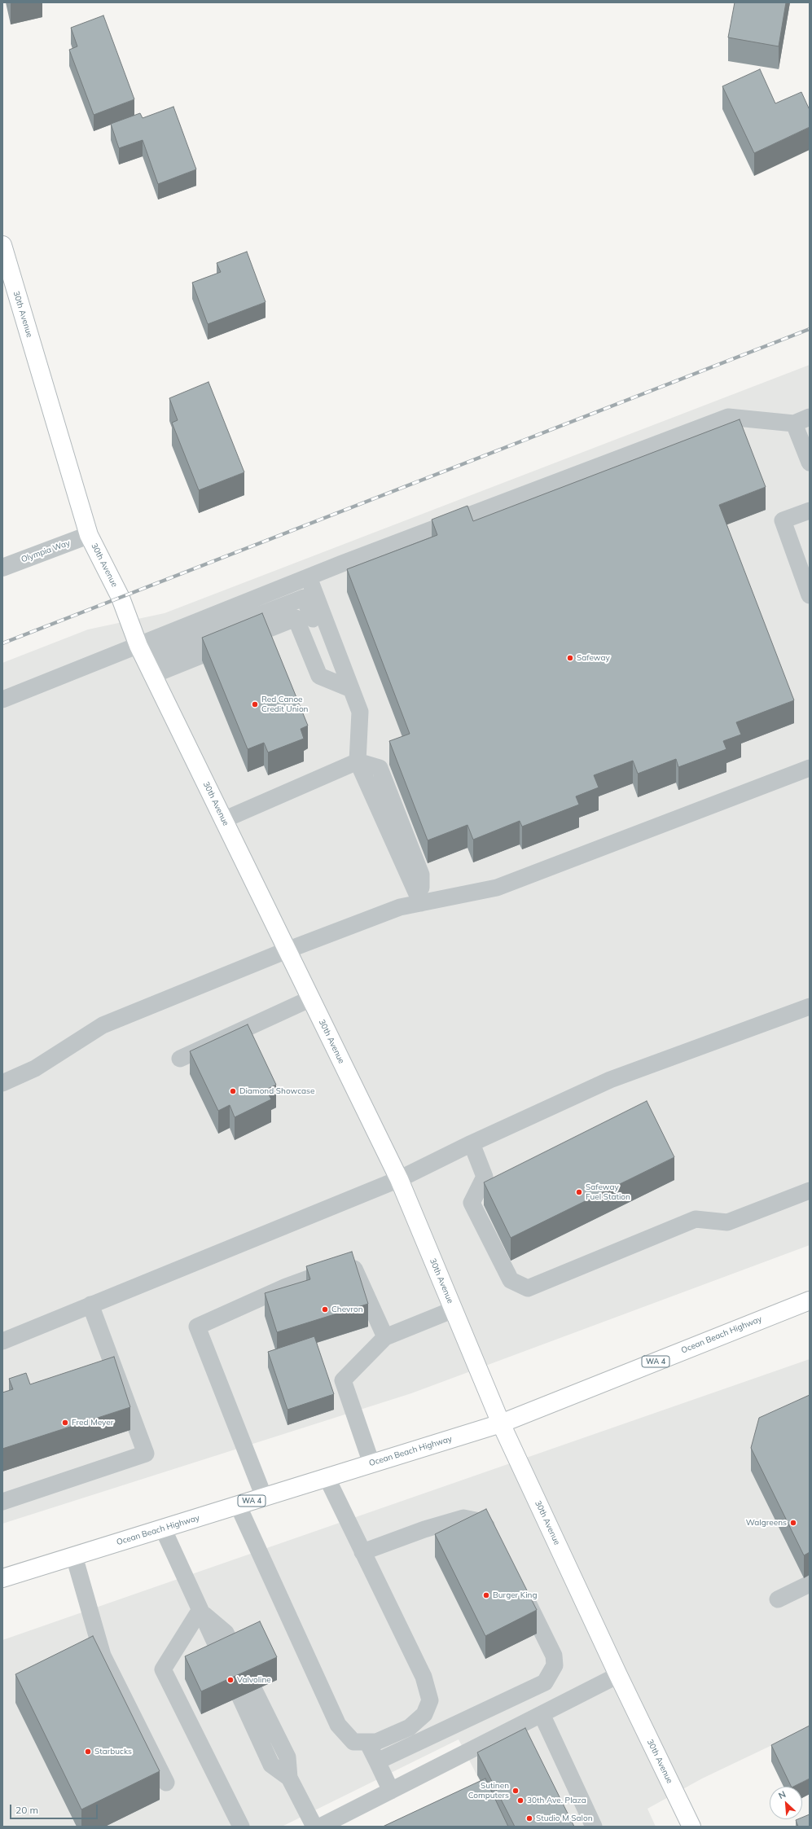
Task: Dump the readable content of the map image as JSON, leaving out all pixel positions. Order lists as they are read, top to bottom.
{
  "streets": {
    "street": [
      "30th Avenue",
      "Olympia Way",
      "Ocean Beach Highway",
      "WA 4"
    ]
  },
  "crossings": [
    ["30th Avenue", "Olympia Way"],
    ["30th Avenue", "Ocean Beach Highway"]
  ],
  "places": [
    "Safeway",
    "Red Canoe Credit Union",
    "Diamond Showcase",
    "Safeway Fuel Station",
    "Chevron",
    "Fred Meyer",
    "Walgreens",
    "Burger King",
    "Valvoline",
    "Starbucks",
    "Sutinen Computers",
    "30th Ave. Plaza",
    "Studio M Salon"
  ],
  "scale_bar": "20 m",
  "north": "top left"
}
